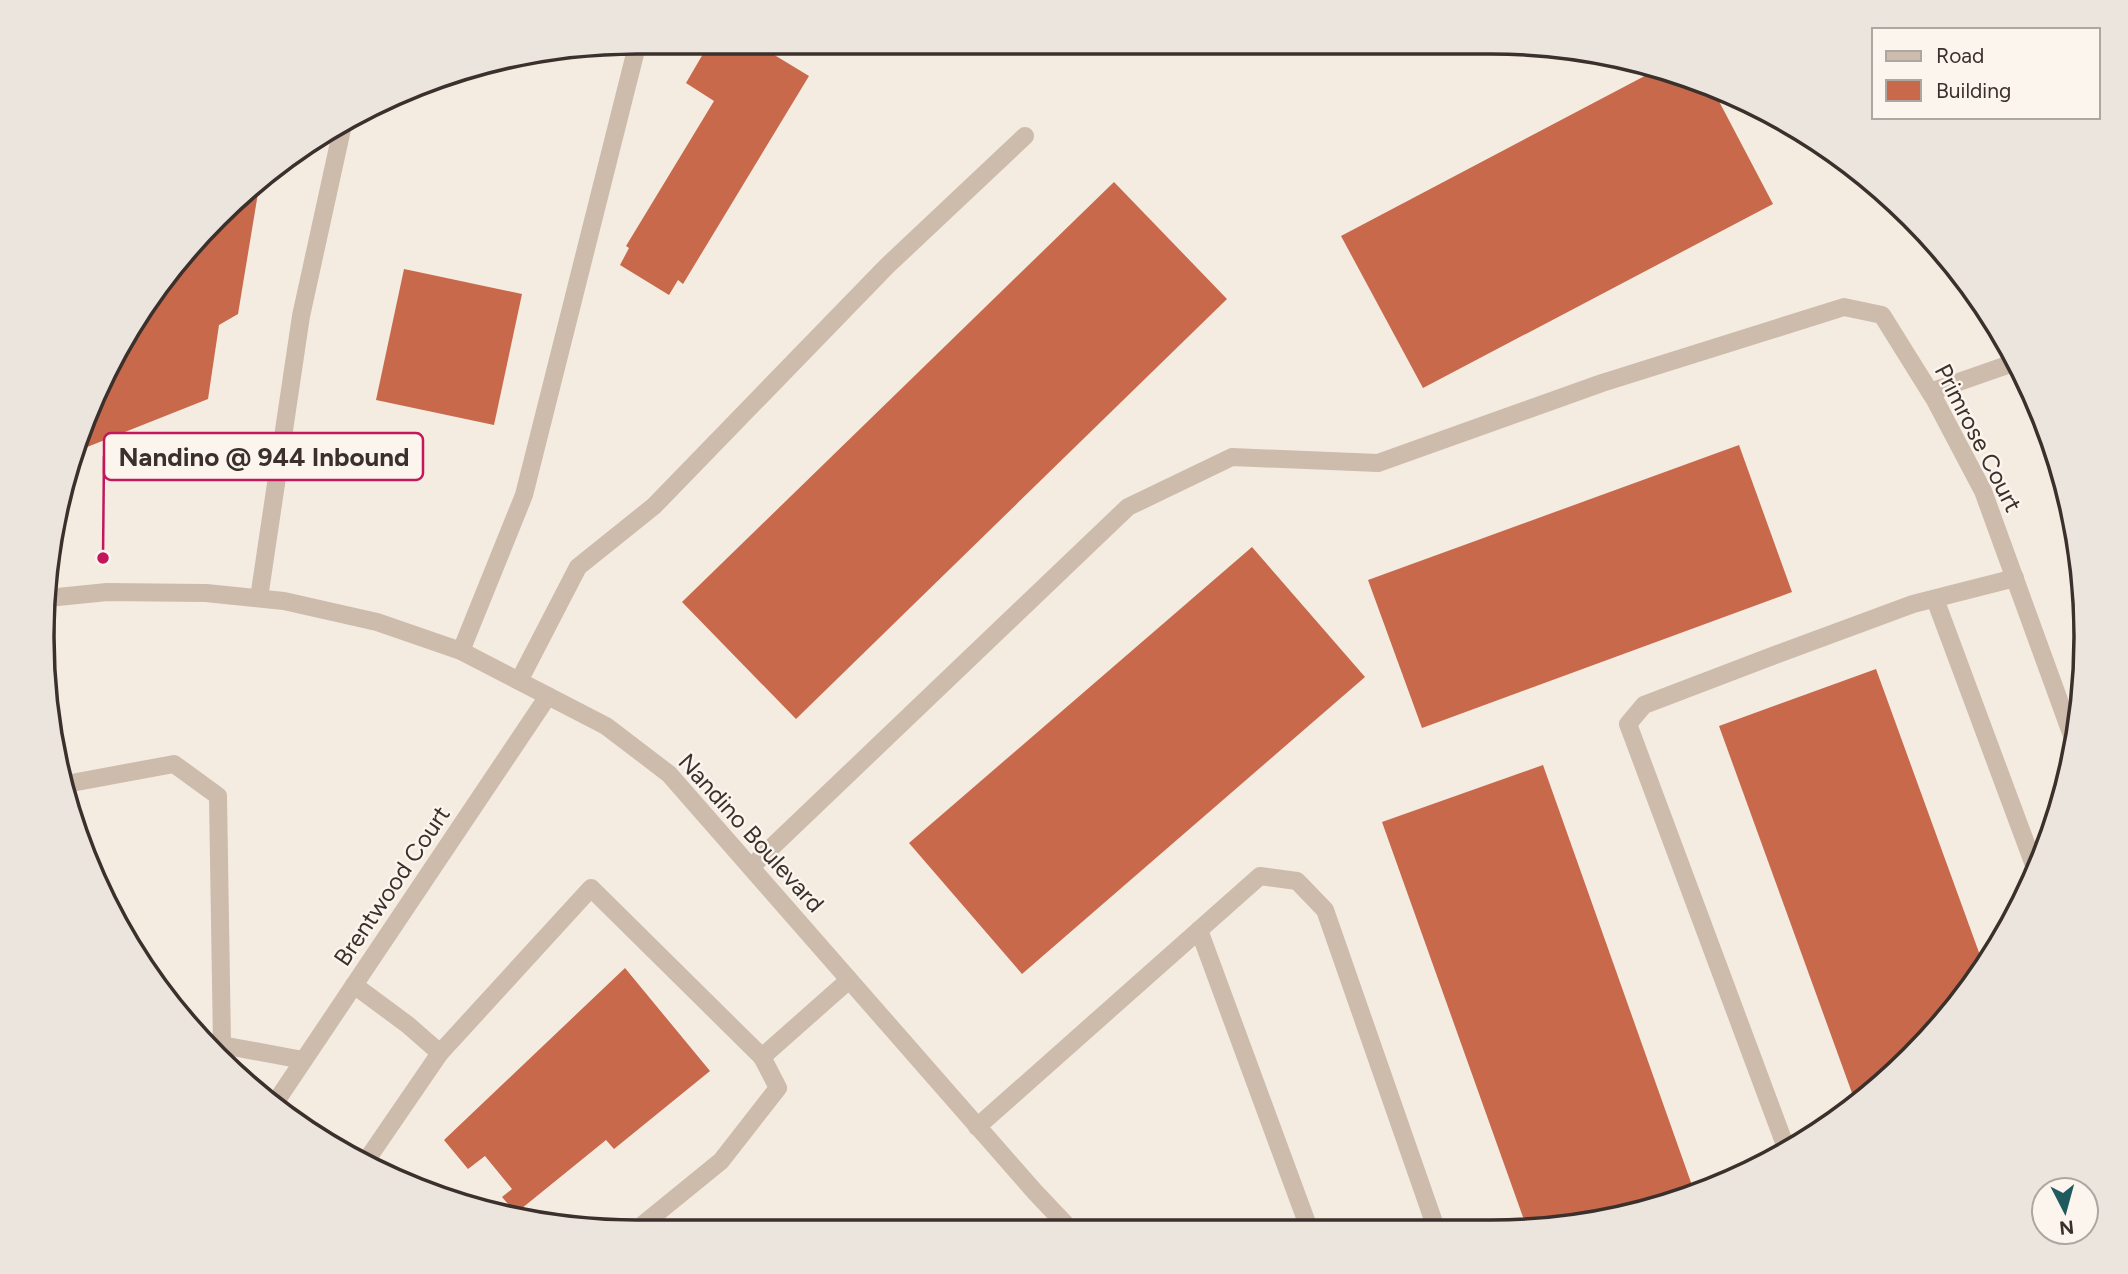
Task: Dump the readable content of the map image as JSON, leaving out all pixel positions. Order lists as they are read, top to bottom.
{
  "streets": {
    "street": ["Primrose Court", "Nandino Boulevard", "Brentwood Court"]
  },
  "crossings": [
    ["Primrose Court", "Nandino Boulevard"],
    ["Nandino Boulevard", "Brentwood Court"]
  ],
  "places": ["Nandino @ 944 Inbound"],
  "legend": ["Road", "Building"],
  "north": "bottom"
}
